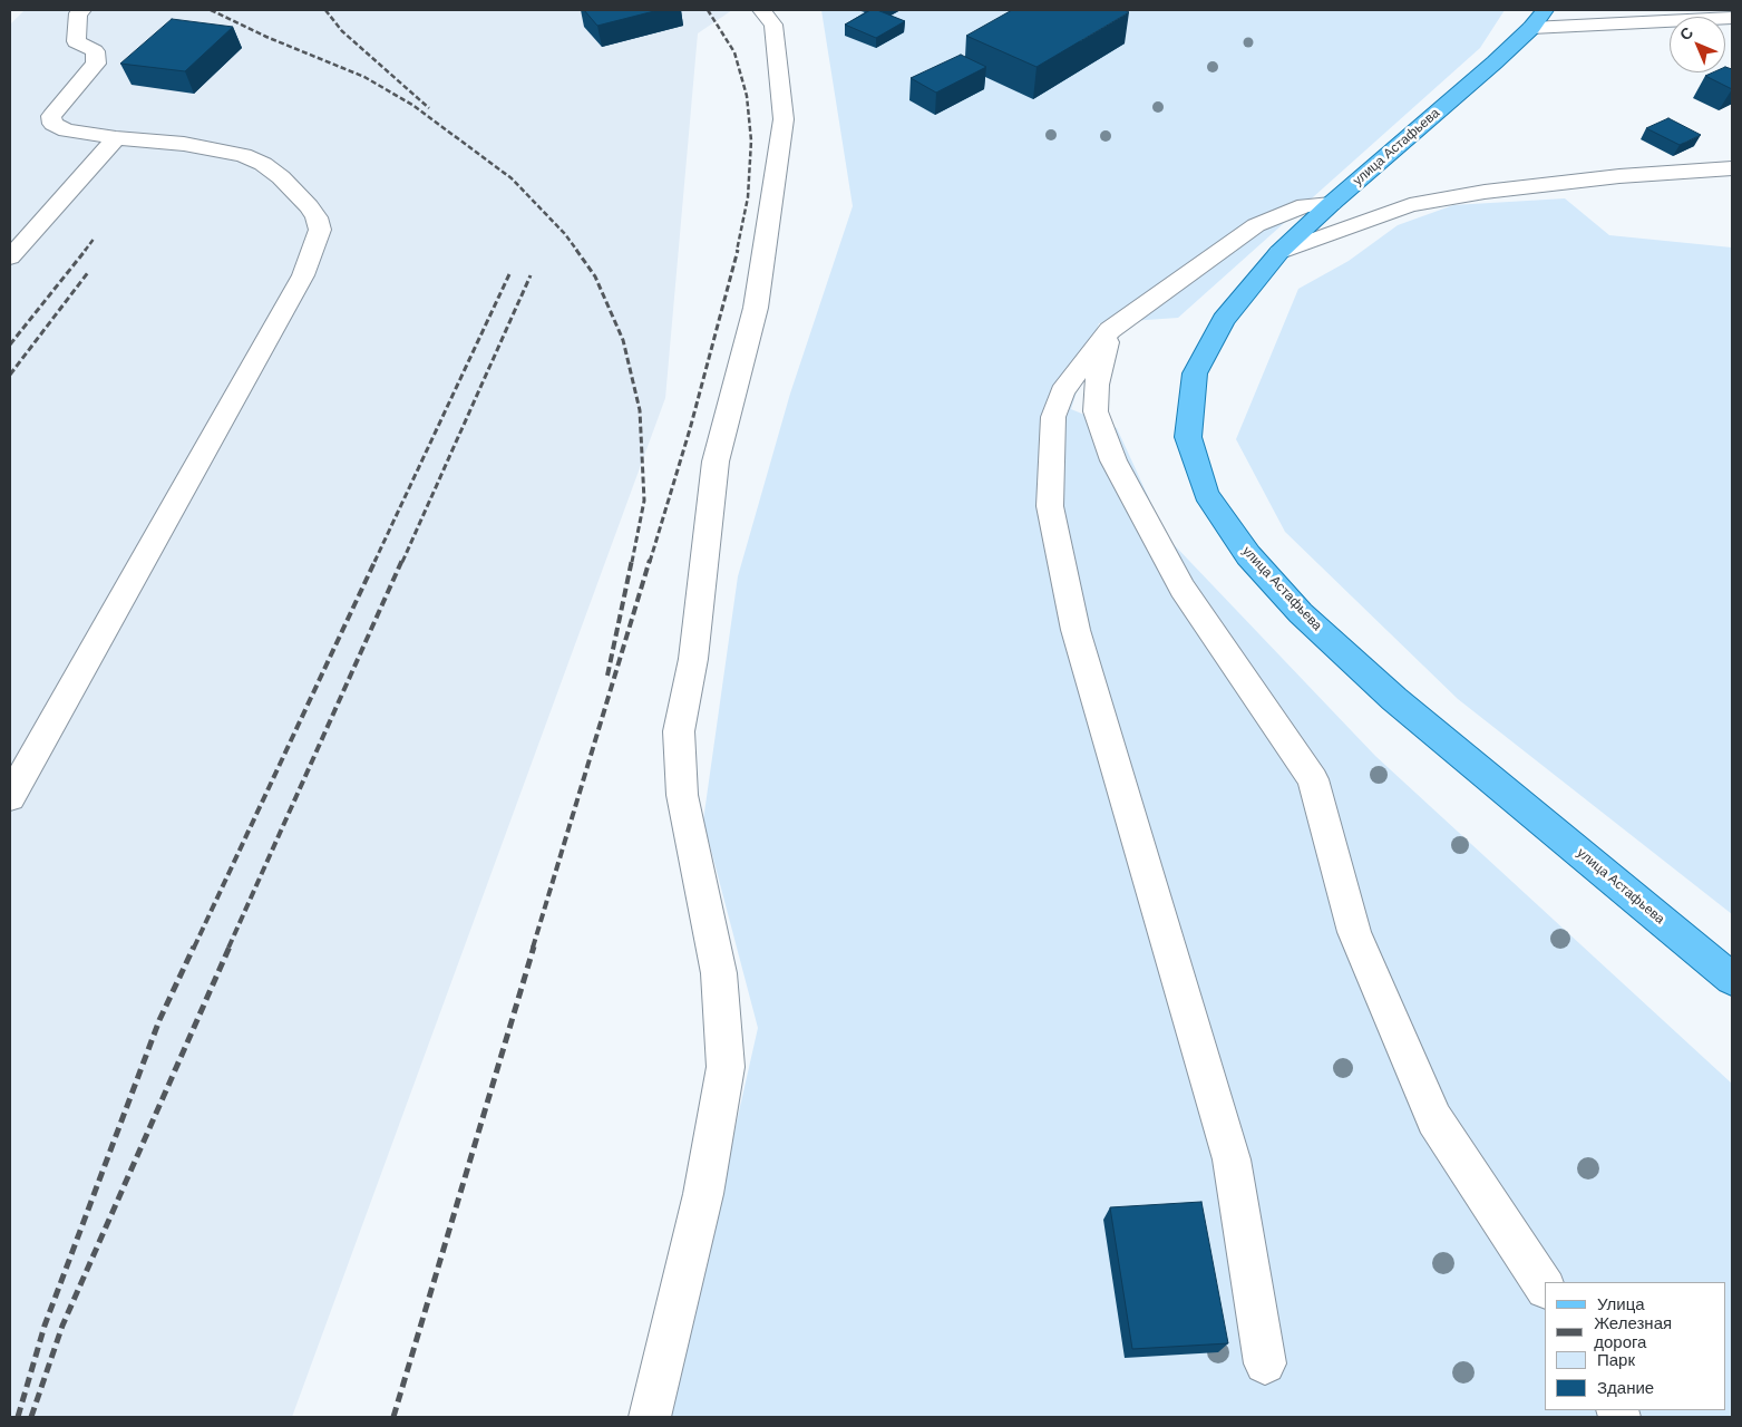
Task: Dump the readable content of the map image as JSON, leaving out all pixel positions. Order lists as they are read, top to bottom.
{
  "streets": {
    "main road": ["улица Астафьева"]
  },
  "legend": [
    "Улица",
    "Железная дорога",
    "Парк",
    "Здание"
  ],
  "north": "top left"
}
